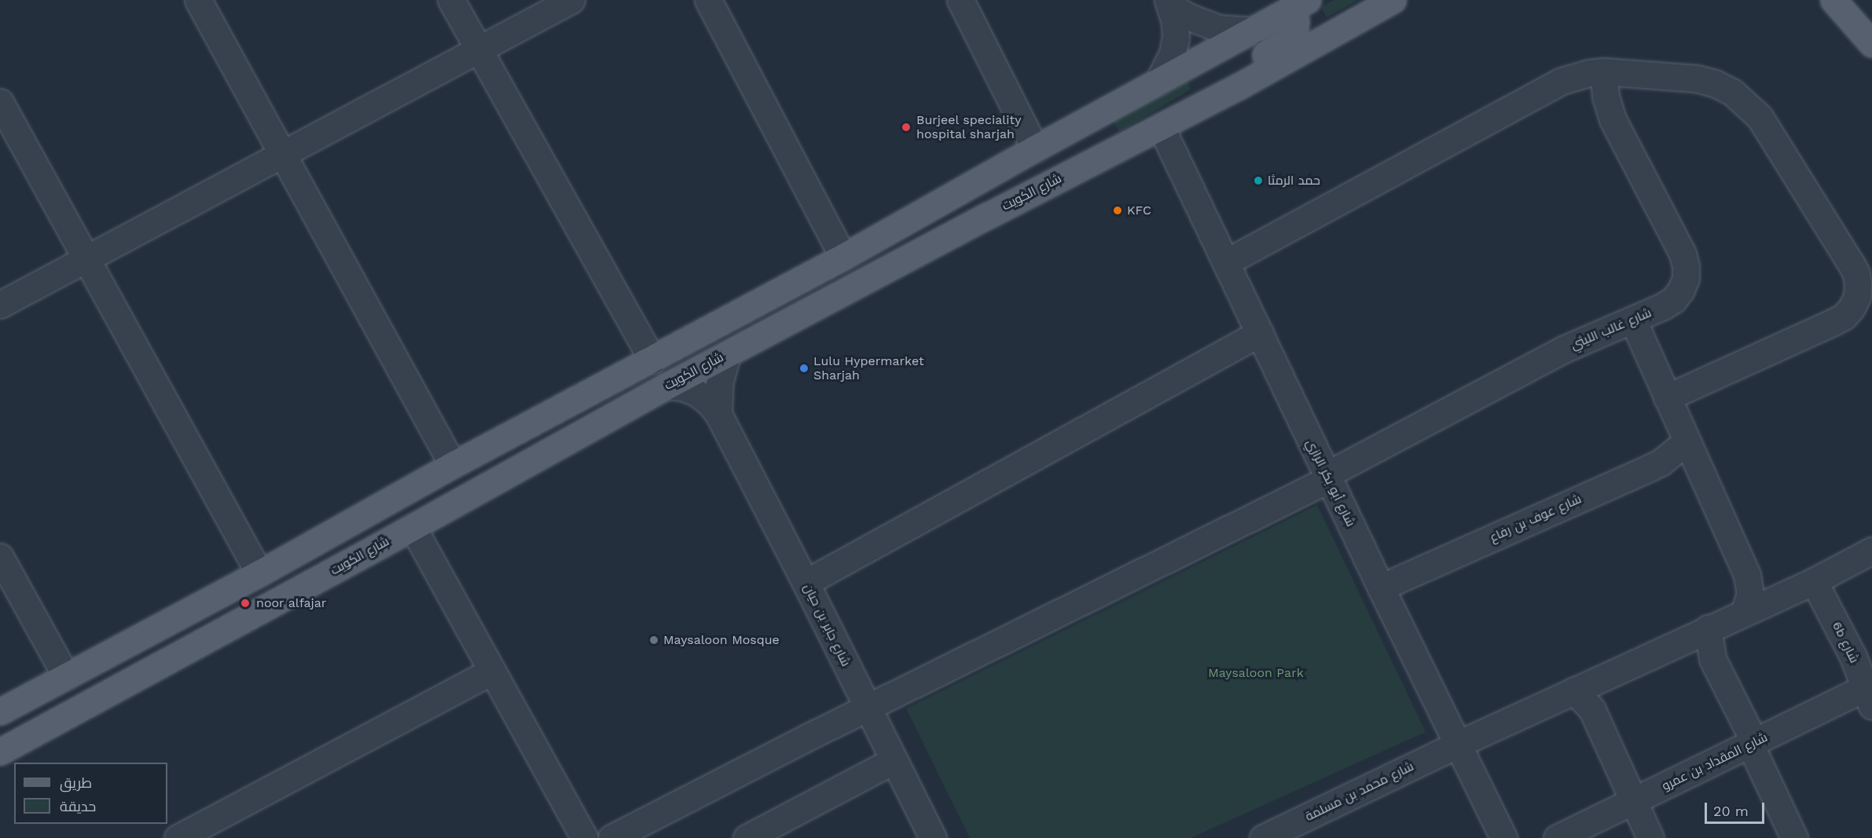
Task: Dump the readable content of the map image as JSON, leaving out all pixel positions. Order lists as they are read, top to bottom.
{
  "streets": {
    "main road": ["شارع الكويت"],
    "street": [
      "شارع غالب الليثي",
      "شارع أبو بكر الرازي",
      "شارع عوف بن رفاع",
      "شارع جابر بن حيان",
      "6b شارع",
      "شارع المقداد بن عمرو",
      "شارع محمد بن مسلمة"
    ]
  },
  "crossings": [
    ["شارع الكويت", "شارع أبو بكر الرازي"],
    ["شارع الكويت", "شارع جابر بن حيان"],
    ["شارع غالب الليثي", "شارع أبو بكر الرازي"],
    ["شارع غالب الليثي", "شارع جابر بن حيان"],
    ["شارع أبو بكر الرازي", "شارع عوف بن رفاع"],
    ["شارع أبو بكر الرازي", "شارع محمد بن مسلمة"],
    ["6b شارع", "شارع المقداد بن عمرو"],
    ["6b شارع", "شارع محمد بن مسلمة"]
  ],
  "parks": ["Maysaloon Park"],
  "places": [
    "Burjeel speciality hospital sharjah",
    "حمد الرمثا",
    "KFC",
    "Lulu Hypermarket Sharjah",
    "noor alfajar",
    "Maysaloon Mosque"
  ],
  "legend": ["طريق", "حديقة"],
  "scale_bar": "20 m"
}
